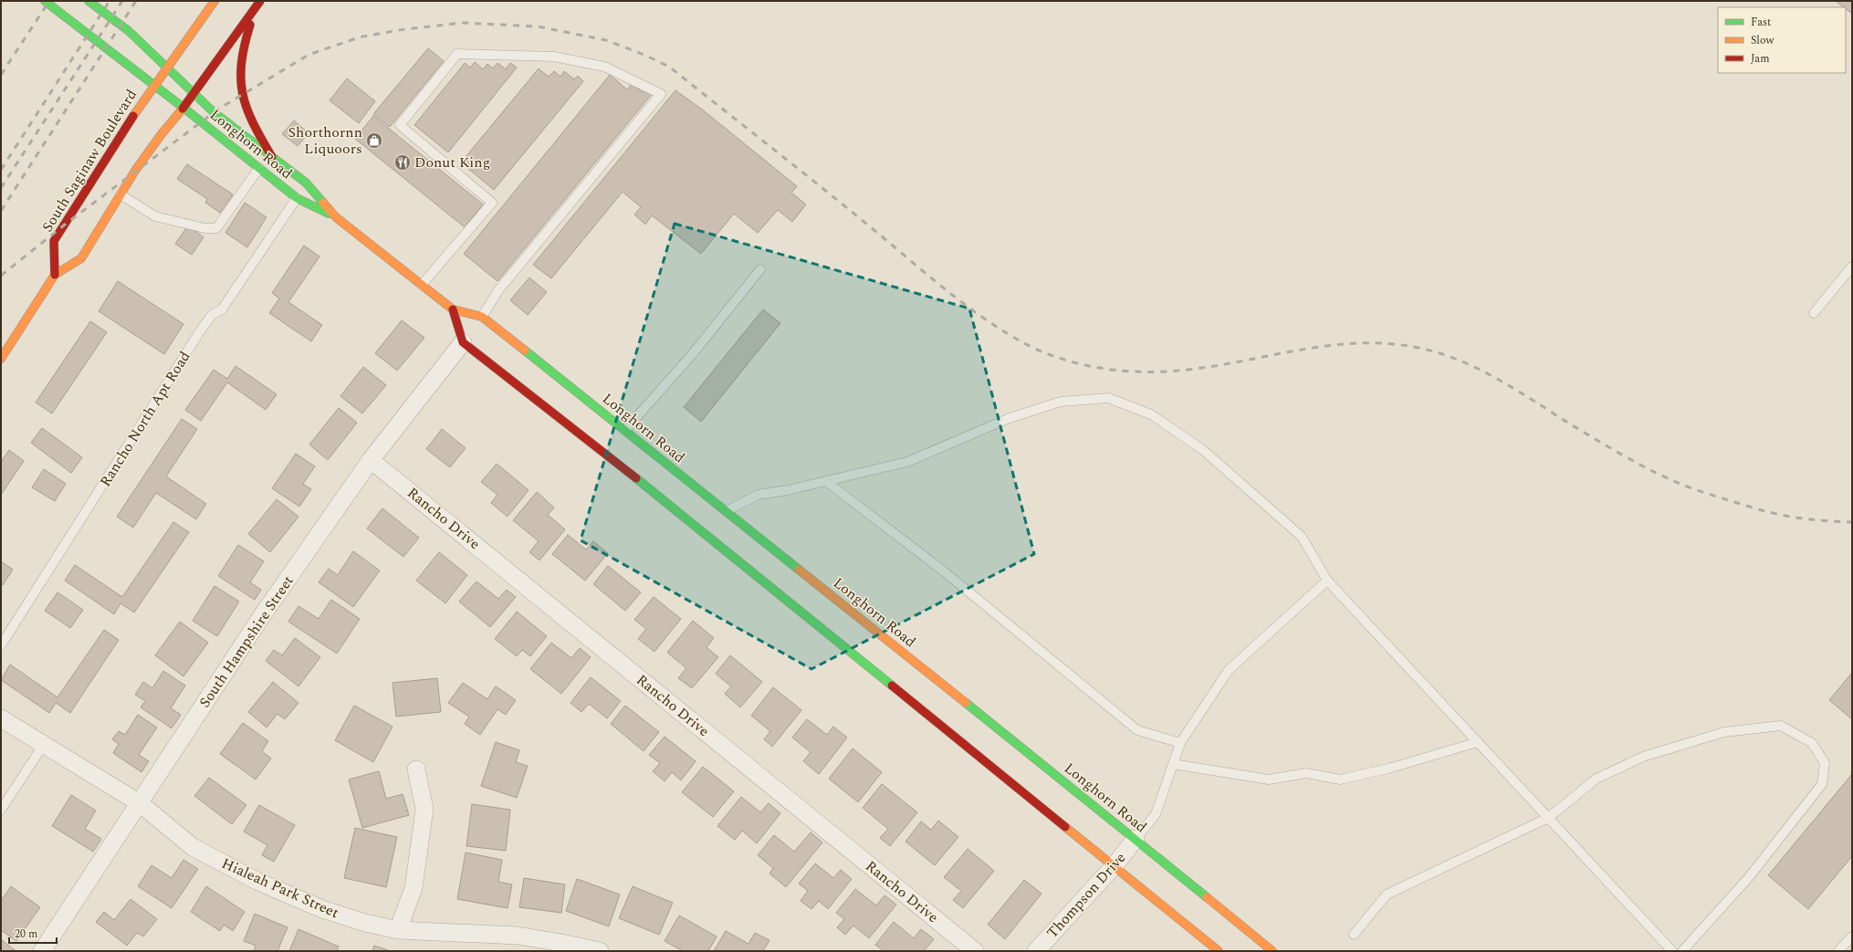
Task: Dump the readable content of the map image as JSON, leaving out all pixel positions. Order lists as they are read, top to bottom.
{
  "streets": {
    "main road": ["Longhorn Road", "South Saginaw Boulevard"],
    "street": [
      "Rancho Drive",
      "South Hampshire Street",
      "Hialeah Park Street",
      "Thompson Drive"
    ],
    "lane": ["Rancho North Apt Road"]
  },
  "crossings": [
    ["Longhorn Road", "South Saginaw Boulevard"],
    ["Longhorn Road", "Rancho North Apt Road"],
    ["Longhorn Road", "Thompson Drive"],
    ["Rancho Drive", "South Hampshire Street"],
    ["South Hampshire Street", "Hialeah Park Street"]
  ],
  "places": {
    "shop": ["Shorthornn Liquoors"],
    "restaurant": ["Donut King"]
  },
  "legend": ["Fast", "Slow", "Jam"],
  "scale_bar": "20 m"
}
